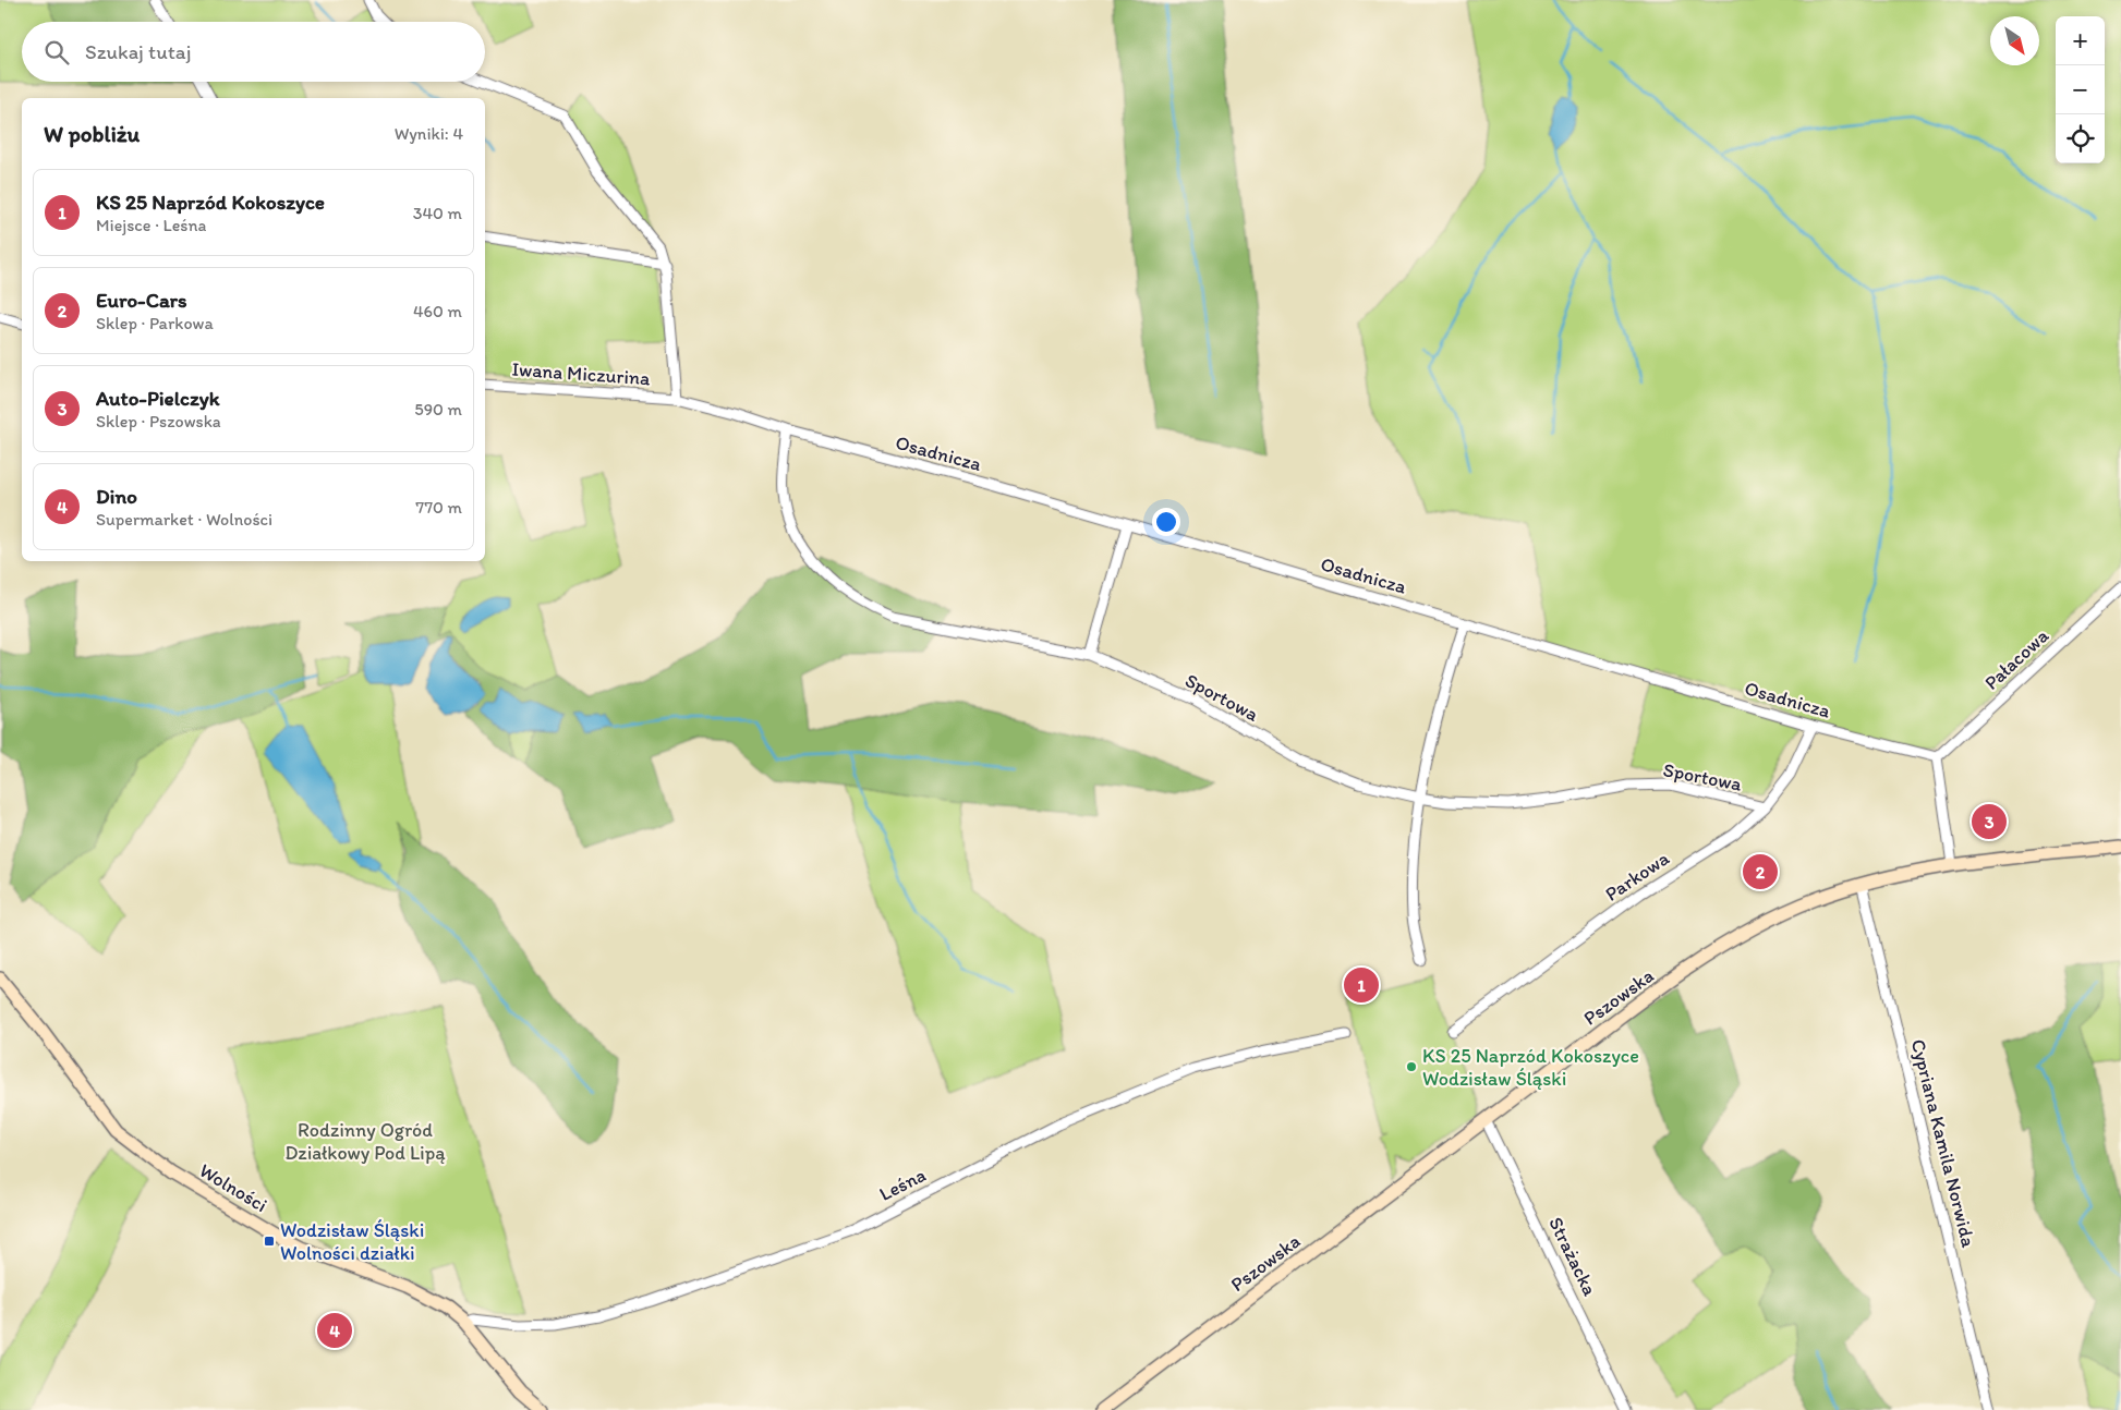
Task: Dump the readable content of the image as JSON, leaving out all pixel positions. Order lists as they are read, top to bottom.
{
  "streets": {
    "main road": ["Pszowska", "Wolności"],
    "street": [
      "Iwana Miczurina",
      "Osadnicza",
      "Pałacowa",
      "Sportowa",
      "Parkowa",
      "Cypriana Kamila Norwida",
      "Leśna",
      "Strażacka"
    ]
  },
  "crossings": [
    ["Iwana Miczurina", "Osadnicza"],
    ["Osadnicza", "Pałacowa"],
    ["Osadnicza", "Sportowa"],
    ["Osadnicza", "Parkowa"],
    ["Sportowa", "Parkowa"],
    ["Pszowska", "Cypriana Kamila Norwida"],
    ["Pszowska", "Strażacka"],
    ["Leśna", "Wolności"]
  ],
  "parks": ["Rodzinny Ogród Działkowy Pod Lipą"],
  "places": {
    "other": ["KS 25 Naprzód Kokoszyce Wodzisław Śląski"],
    "transit": ["Wodzisław Śląski Wolności działki"]
  },
  "north": "bottom right",
  "page": {
    "map_buttons": ["+", "−"],
    "search": "Szukaj tutaj",
    "heading": ["W pobliżu", "Wyniki: 4"],
    "list": [
      {
        "mark": "1",
        "name": "KS 25 Naprzód Kokoszyce",
        "note": "Miejsce · Leśna",
        "value": "340 m"
      },
      {
        "mark": "2",
        "name": "Euro-Cars",
        "note": "Sklep · Parkowa",
        "value": "460 m"
      },
      {
        "mark": "3",
        "name": "Auto-Pielczyk",
        "note": "Sklep · Pszowska",
        "value": "590 m"
      },
      {
        "mark": "4",
        "name": "Dino",
        "note": "Supermarket · Wolności",
        "value": "770 m"
      }
    ],
    "pins": [
      "3",
      "2",
      "1",
      "4"
    ]
  }
}
